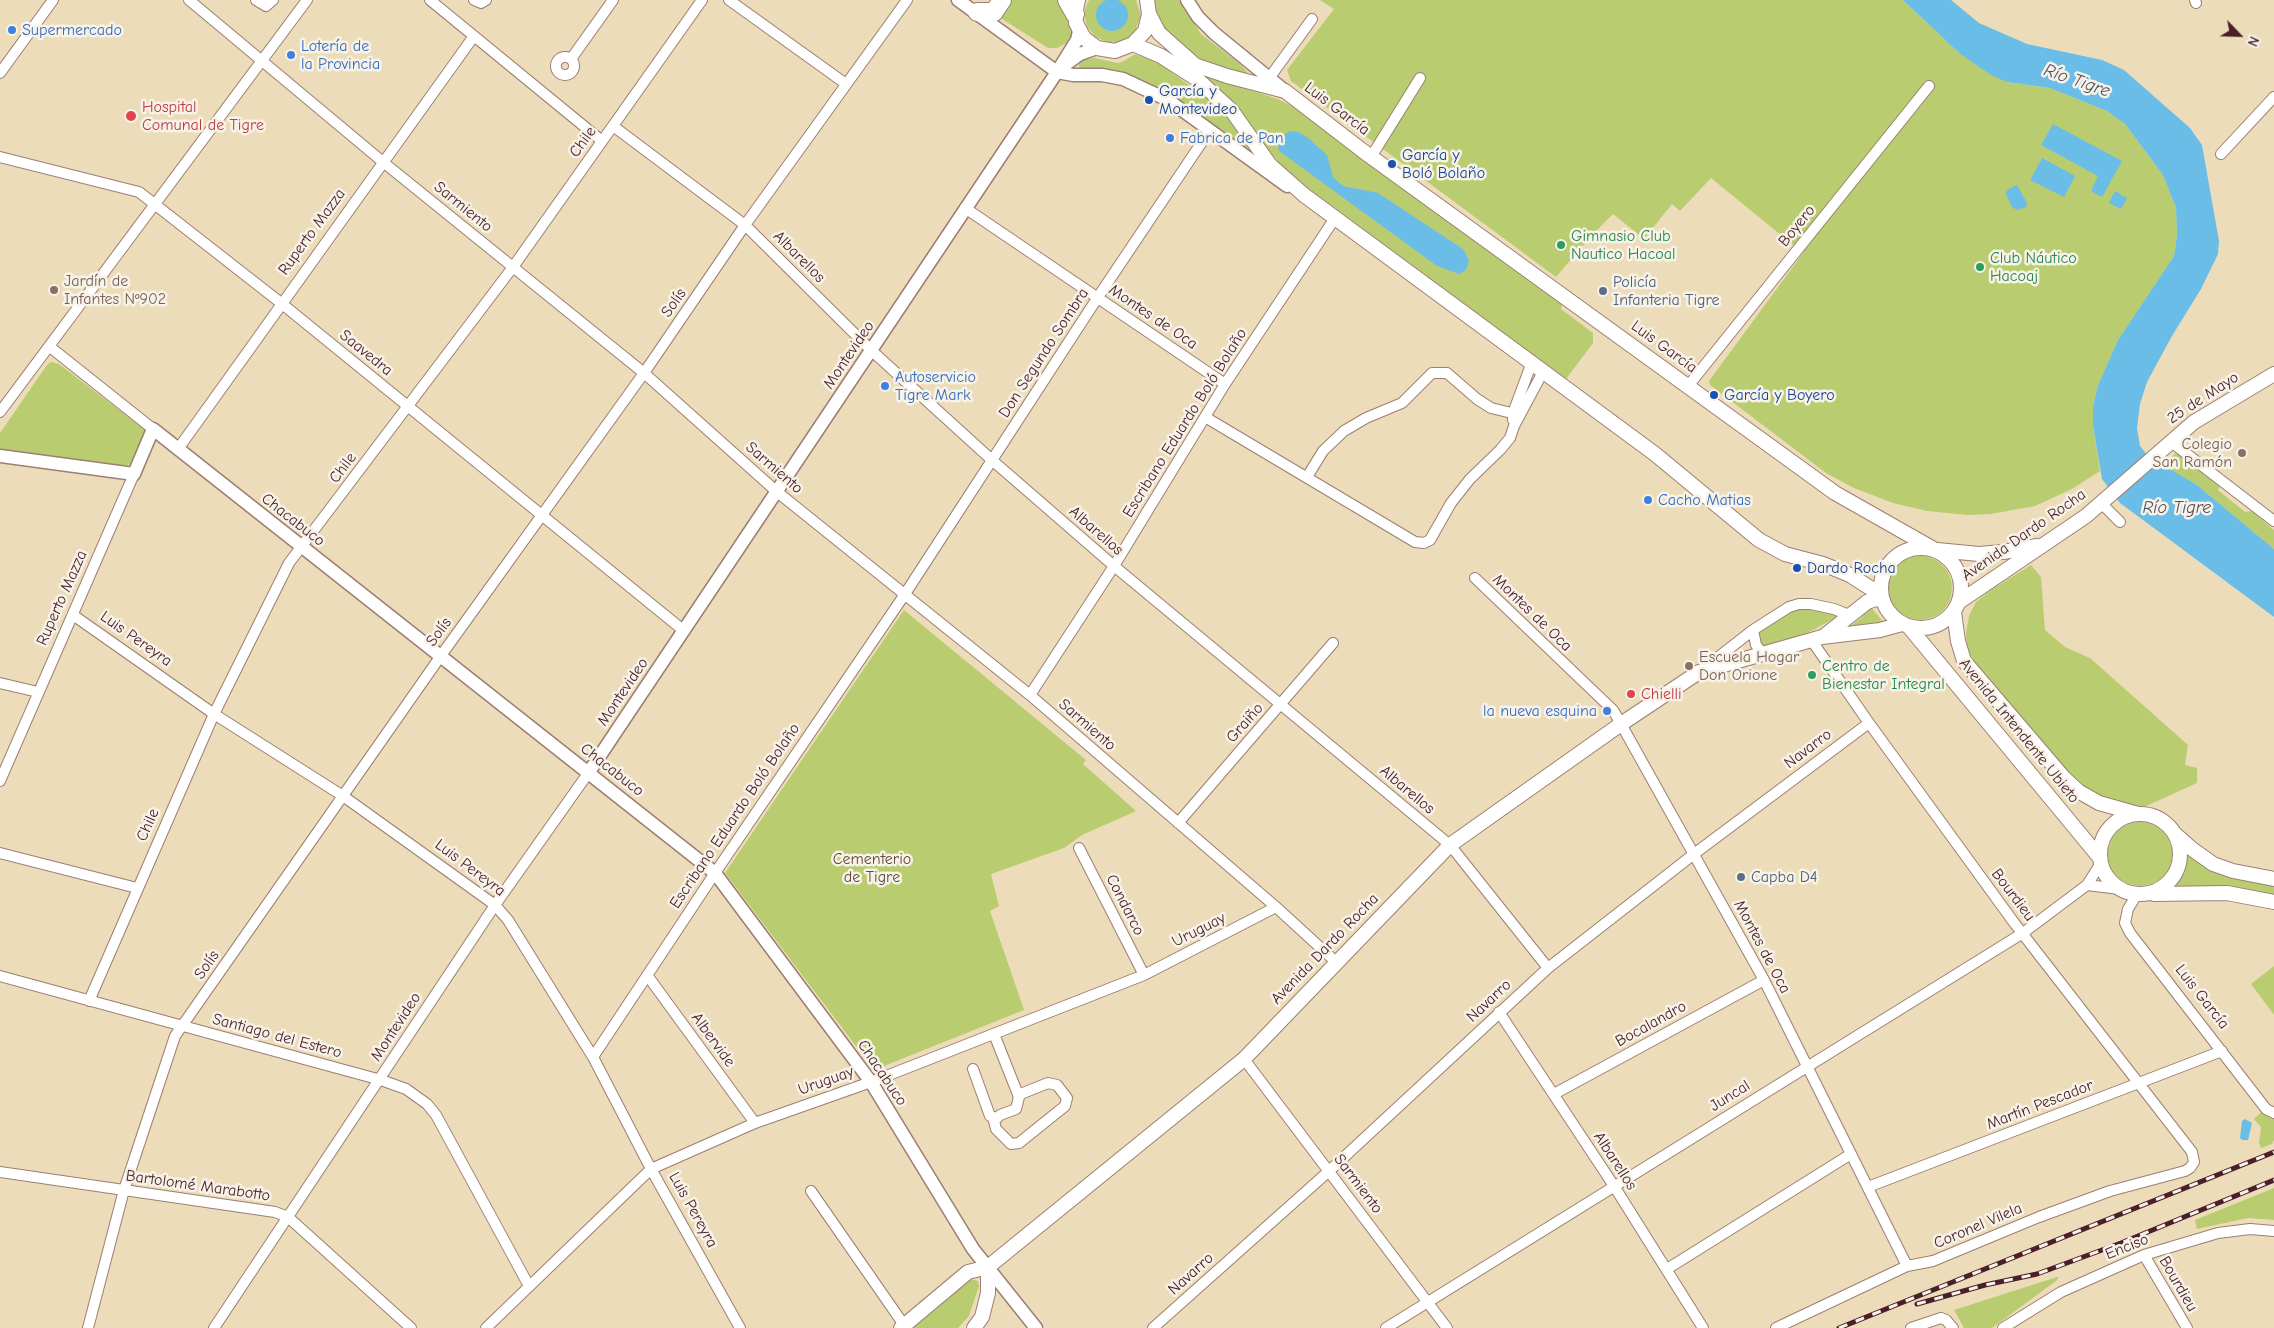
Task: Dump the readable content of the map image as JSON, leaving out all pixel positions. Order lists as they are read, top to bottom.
{
  "streets": {
    "main road": [
      "Luis García",
      "25 de Mayo",
      "Avenida Dardo Rocha",
      "Avenida Intendente Ubieto"
    ],
    "street": [
      "Chile",
      "Sarmiento",
      "Boyero",
      "Ruperto Mazza",
      "Albarellos",
      "Solís",
      "Montes de Oca",
      "Saavedra",
      "Don Segundo Sombra",
      "Montevideo",
      "Escribano Eduardo Boló Bolaño",
      "Chacabuco",
      "Luis Pereyra",
      "Graiño",
      "Navarro",
      "Bourdieu",
      "Condarco",
      "Uruguay",
      "Bocalandro",
      "Santiago del Estero",
      "Albervide",
      "Juncal",
      "Martín Pescador",
      "Bartolomé Marabotto",
      "Coronel Vilela",
      "Enciso"
    ]
  },
  "crossings": [
    ["Luis García", "Boyero"],
    ["Luis García", "Avenida Dardo Rocha"],
    ["Luis García", "Avenida Intendente Ubieto"],
    ["Luis García", "Juncal"],
    ["Luis García", "Martín Pescador"],
    ["Chile", "Sarmiento"],
    ["Chile", "Albarellos"],
    ["Chile", "Saavedra"],
    ["Chile", "Chacabuco"],
    ["Chile", "Luis Pereyra"],
    ["Chile", "Santiago del Estero"],
    ["Sarmiento", "Ruperto Mazza"],
    ["Sarmiento", "Solís"],
    ["Sarmiento", "Don Segundo Sombra"],
    ["Sarmiento", "Montevideo"],
    ["Sarmiento", "Escribano Eduardo Boló Bolaño"],
    ["Sarmiento", "Avenida Dardo Rocha"],
    ["Sarmiento", "Graiño"],
    ["Sarmiento", "Navarro"],
    ["Sarmiento", "Uruguay"],
    ["Sarmiento", "Juncal"],
    ["Ruperto Mazza", "Saavedra"],
    ["Ruperto Mazza", "Chacabuco"],
    ["Ruperto Mazza", "Luis Pereyra"],
    ["Albarellos", "Solís"],
    ["Albarellos", "Don Segundo Sombra"],
    ["Albarellos", "Montevideo"],
    ["Albarellos", "Escribano Eduardo Boló Bolaño"],
    ["Albarellos", "Avenida Dardo Rocha"],
    ["Albarellos", "Graiño"],
    ["Albarellos", "Navarro"],
    ["Albarellos", "Bocalandro"],
    ["Albarellos", "Juncal"],
    ["Solís", "Saavedra"],
    ["Solís", "Chacabuco"],
    ["Solís", "Luis Pereyra"],
    ["Solís", "Santiago del Estero"],
    ["Solís", "Bartolomé Marabotto"],
    ["Montes de Oca", "Don Segundo Sombra"],
    ["Montes de Oca", "Montevideo"],
    ["Montes de Oca", "Escribano Eduardo Boló Bolaño"],
    ["Montes de Oca", "Avenida Dardo Rocha"],
    ["Montes de Oca", "Navarro"],
    ["Montes de Oca", "Bocalandro"],
    ["Montes de Oca", "Juncal"],
    ["Montes de Oca", "Martín Pescador"],
    ["Montes de Oca", "Coronel Vilela"],
    ["Saavedra", "Montevideo"],
    ["Don Segundo Sombra", "Escribano Eduardo Boló Bolaño"],
    ["Montevideo", "Chacabuco"],
    ["Montevideo", "Luis Pereyra"],
    ["Montevideo", "Santiago del Estero"],
    ["Montevideo", "Bartolomé Marabotto"],
    ["25 de Mayo", "Avenida Dardo Rocha"],
    ["Escribano Eduardo Boló Bolaño", "Chacabuco"],
    ["Escribano Eduardo Boló Bolaño", "Luis Pereyra"],
    ["Escribano Eduardo Boló Bolaño", "Albervide"],
    ["Chacabuco", "Avenida Dardo Rocha"],
    ["Chacabuco", "Uruguay"],
    ["Avenida Dardo Rocha", "Avenida Intendente Ubieto"],
    ["Avenida Dardo Rocha", "Bourdieu"],
    ["Luis Pereyra", "Uruguay"],
    ["Avenida Intendente Ubieto", "Juncal"],
    ["Navarro", "Bourdieu"],
    ["Bourdieu", "Juncal"],
    ["Bourdieu", "Martín Pescador"],
    ["Bourdieu", "Coronel Vilela"],
    ["Bourdieu", "Enciso"],
    ["Condarco", "Uruguay"],
    ["Uruguay", "Santiago del Estero"],
    ["Uruguay", "Albervide"]
  ],
  "water": ["Río Tigre"],
  "parks": ["Cementerio de Tigre"],
  "places": [
    "Supermercado",
    "Lotería de la Provincia",
    "García y Montevideo",
    "Hospital Comunal de Tigre",
    "Fabrica de Pan",
    "García y Boló Bolaño",
    "Gimnasio Club Nautico Hacoal",
    "Club Náutico Hacoaj",
    "Jardín de Infantes Nº902",
    "Policía Infanteria Tigre",
    "Autoservicio Tigre Mark",
    "García y Boyero",
    "Colegio San Ramón",
    "Cacho Matias",
    "Dardo Rocha",
    "Escuela Hogar Don Orione",
    "Centro de Bienestar Integral",
    "Chielli",
    "la nueva esquina",
    "Capba D4"
  ],
  "north": "bottom right"
}
